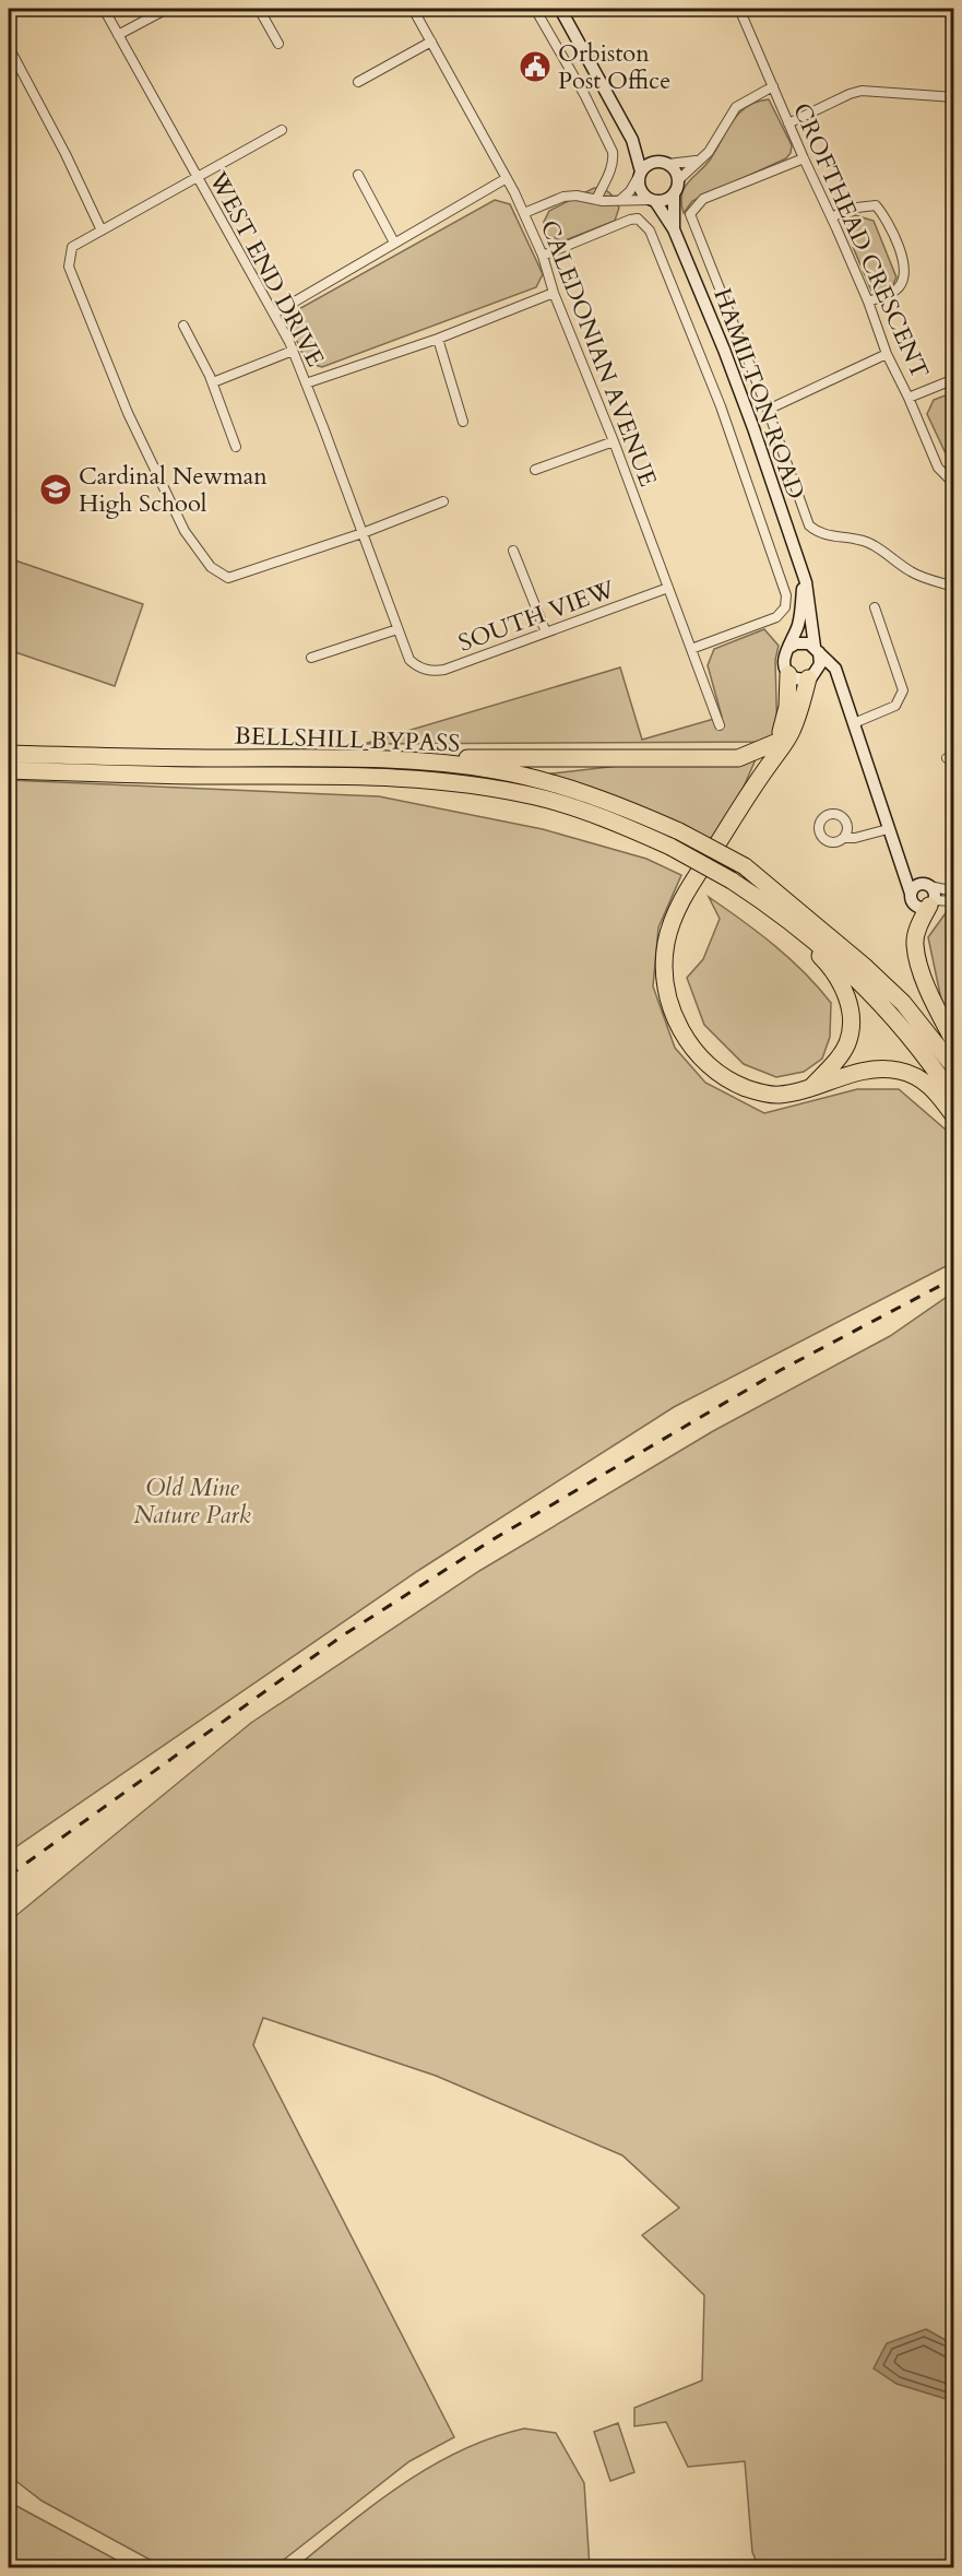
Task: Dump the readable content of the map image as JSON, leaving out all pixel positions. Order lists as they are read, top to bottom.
{
  "streets": {
    "highway": ["BELLSHILL BYPASS"],
    "main road": ["HAMILTON ROAD"],
    "street": [
      "CROFTHEAD CRESCENT",
      "WEST END DRIVE",
      "CALEDONIAN AVENUE",
      "SOUTH VIEW"
    ]
  },
  "crossings": [
    ["WEST END DRIVE", "SOUTH VIEW"],
    ["CALEDONIAN AVENUE", "SOUTH VIEW"]
  ],
  "parks": ["Old Mine Nature Park"],
  "places": {
    "public building": ["Orbiston Post Office"],
    "school or university": ["Cardinal Newman High School"]
  }
}
